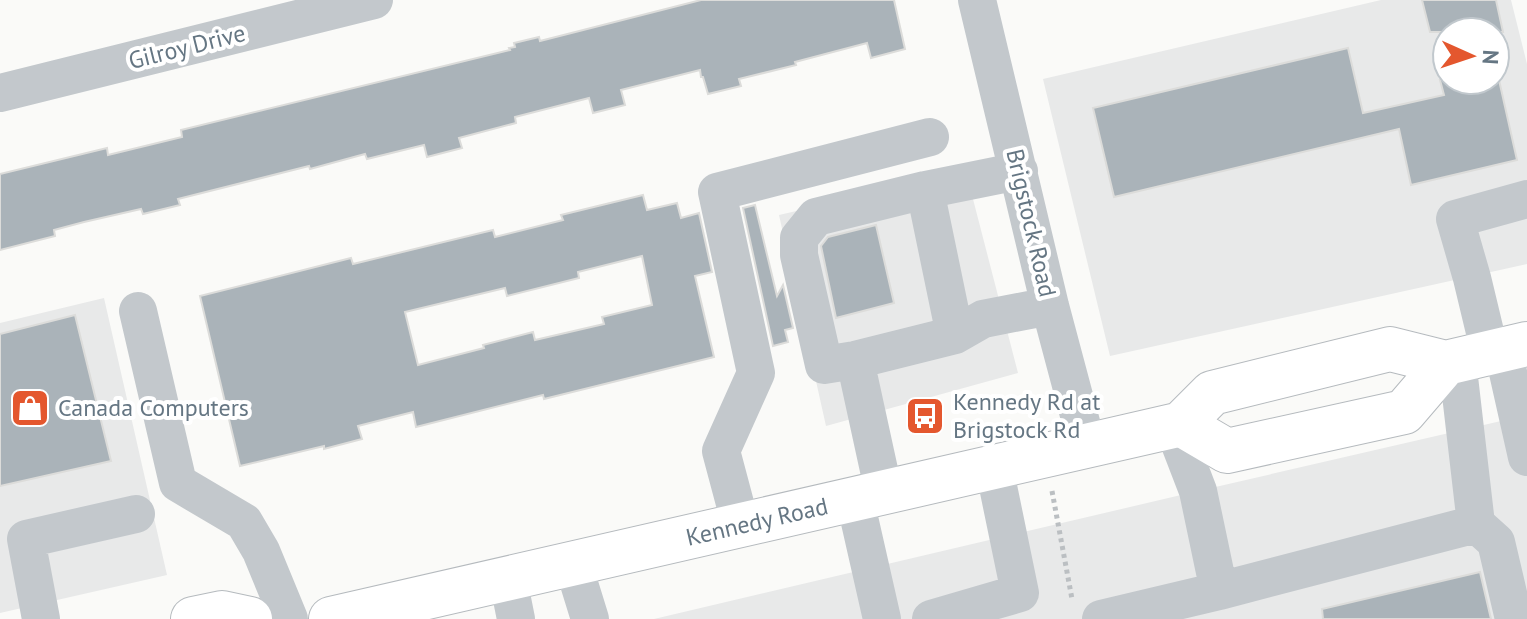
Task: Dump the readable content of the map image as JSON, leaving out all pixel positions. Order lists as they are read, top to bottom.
{
  "streets": {
    "main road": ["Kennedy Road"],
    "street": ["Gilroy Drive", "Brigstock Road"]
  },
  "crossings": [
    ["Brigstock Road", "Kennedy Road"]
  ],
  "places": {
    "shop": ["Canada Computers"],
    "bus stop": ["Kennedy Rd at Brigstock Rd"]
  },
  "north": "right"
}
